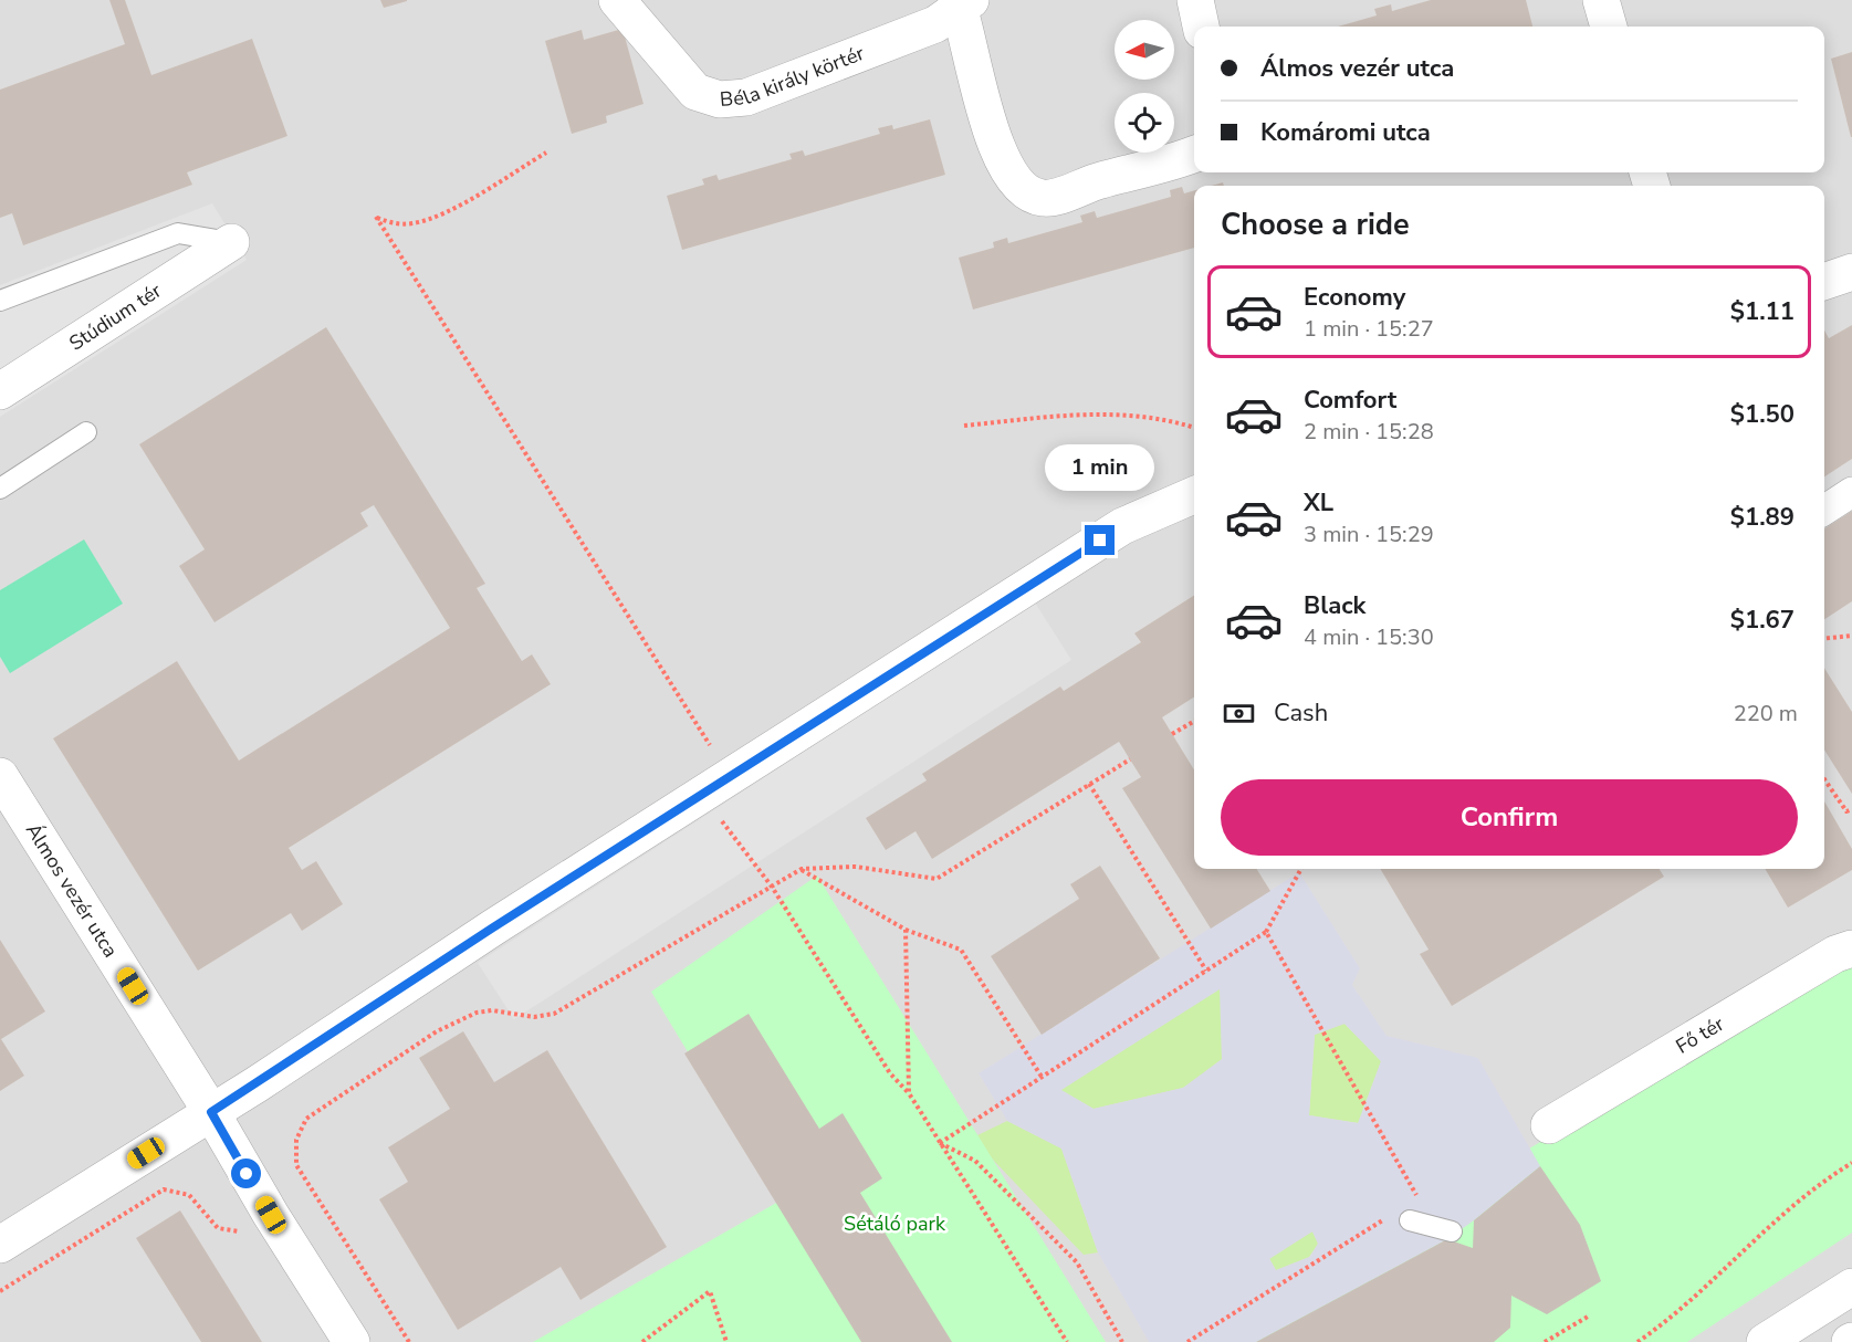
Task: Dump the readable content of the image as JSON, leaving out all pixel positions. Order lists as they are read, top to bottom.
{
  "streets": {
    "street": [
      "Béla király körtér",
      "Stúdium tér",
      "Álmos vezér utca",
      "Fő tér"
    ]
  },
  "parks": ["Sétáló park"],
  "north": "left",
  "page": {
    "banner": ["Álmos vezér utca", "Komáromi utca"],
    "heading": "Choose a ride",
    "list": [
      {
        "name": "Economy",
        "note": "1 min · 15:27",
        "value": "$1.11"
      },
      {
        "name": "Comfort",
        "note": "2 min · 15:28",
        "value": "$1.50"
      },
      {
        "name": "XL",
        "note": "3 min · 15:29",
        "value": "$1.89"
      },
      {
        "name": "Black",
        "note": "4 min · 15:30",
        "value": "$1.67"
      }
    ],
    "bubble": "1 min",
    "pay": ["Cash", "220 m"],
    "buttons": "Confirm"
  }
}
